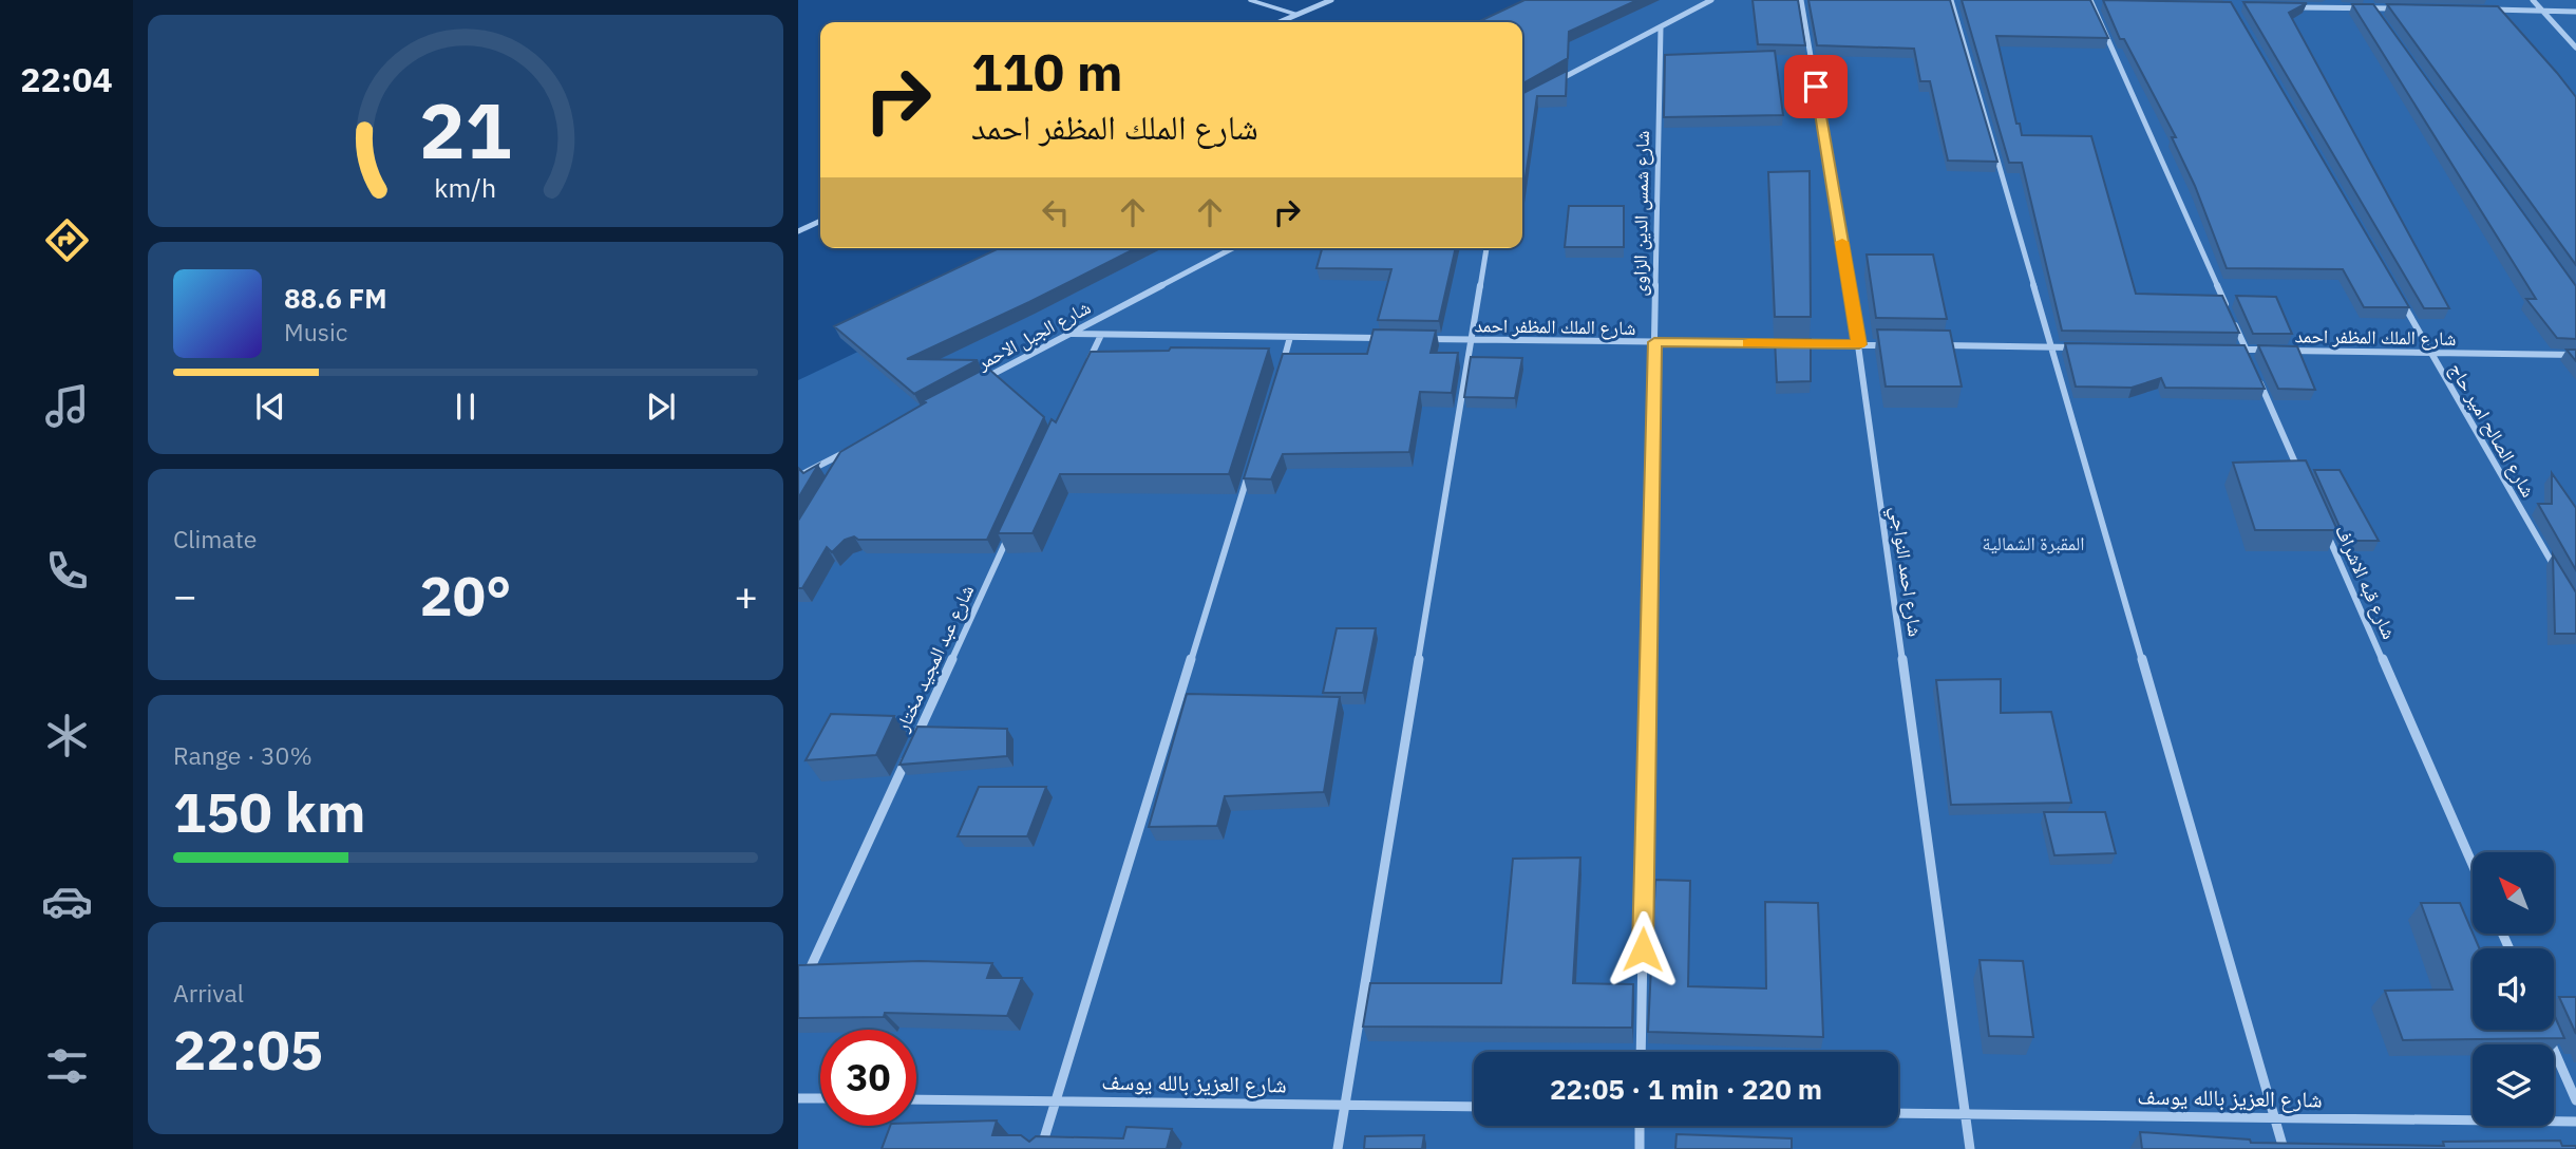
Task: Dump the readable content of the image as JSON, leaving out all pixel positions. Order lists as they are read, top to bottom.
{
  "streets": {
    "street": [
      "شارع شمس الدين الزاوى",
      "شارع الملك المظفر احمد",
      "شارع الجبل الاحمر",
      "شارع الصالح امير حاج",
      "شارع احمد النواجي",
      "شارع قبه الاشراف",
      "شارع عبد المجيد مختار",
      "شارع العزيز بالله يوسف"
    ]
  },
  "crossings": [
    ["شارع شمس الدين الزاوى", "شارع الملك المظفر احمد"],
    ["شارع الملك المظفر احمد", "شارع الصالح امير حاج"],
    ["شارع الملك المظفر احمد", "شارع احمد النواجي"],
    ["شارع احمد النواجي", "شارع العزيز بالله يوسف"]
  ],
  "parks": ["المقبرة الشمالية"],
  "north": "top left",
  "page": {
    "tabs": "22:04",
    "turn": ["110 m", "شارع الملك المظفر احمد"],
    "song": ["88.6 FM", "Music"],
    "tile": [
      "Climate",
      ["Range · 30%", "150 km"],
      ["Arrival", "22:05"]
    ],
    "heat": ["−", "20°", "+"],
    "limit": "30",
    "trip": "22:05 · 1 min · 220 m",
    "gauge": ["21", "km/h"]
  }
}
